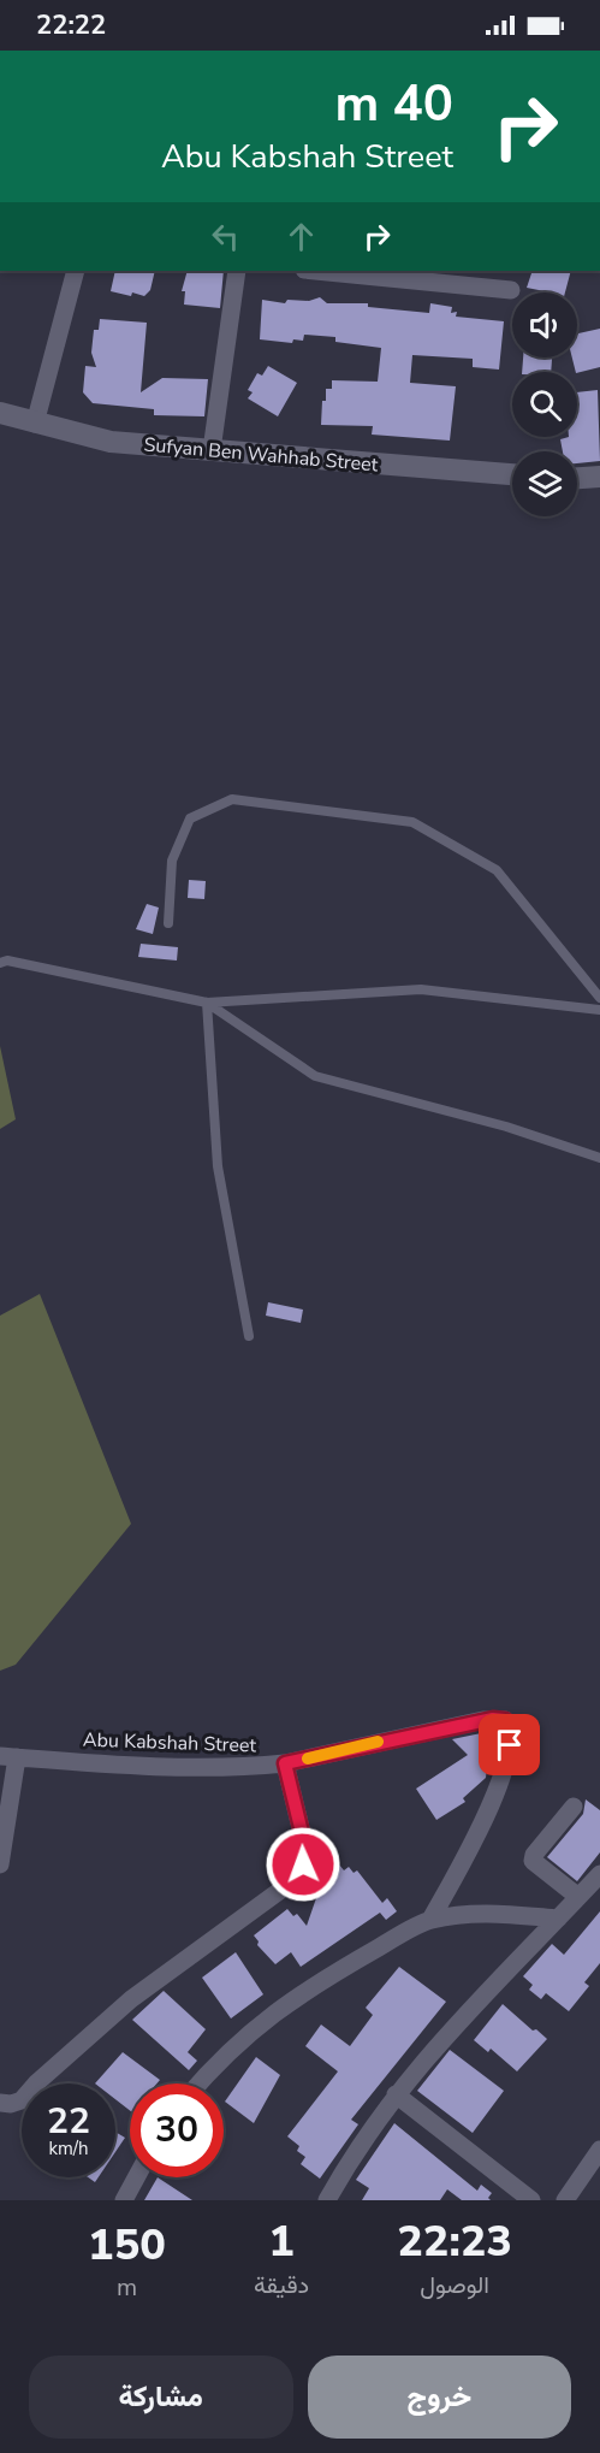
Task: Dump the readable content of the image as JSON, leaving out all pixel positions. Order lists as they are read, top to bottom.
{
  "streets": {
    "street": ["Sufyan Ben Wahhab Street", "Abu Kabshah Street"]
  },
  "page": {
    "status": "22:22",
    "turn": ["40 m", "Abu Kabshah Street"],
    "speed": "22 km/h",
    "limit": "30",
    "eta": [
      "22:23",
      "الوصول",
      "1",
      "دقيقة",
      "150",
      "m"
    ],
    "buttons": ["خروج", "مشاركة"]
  }
}
